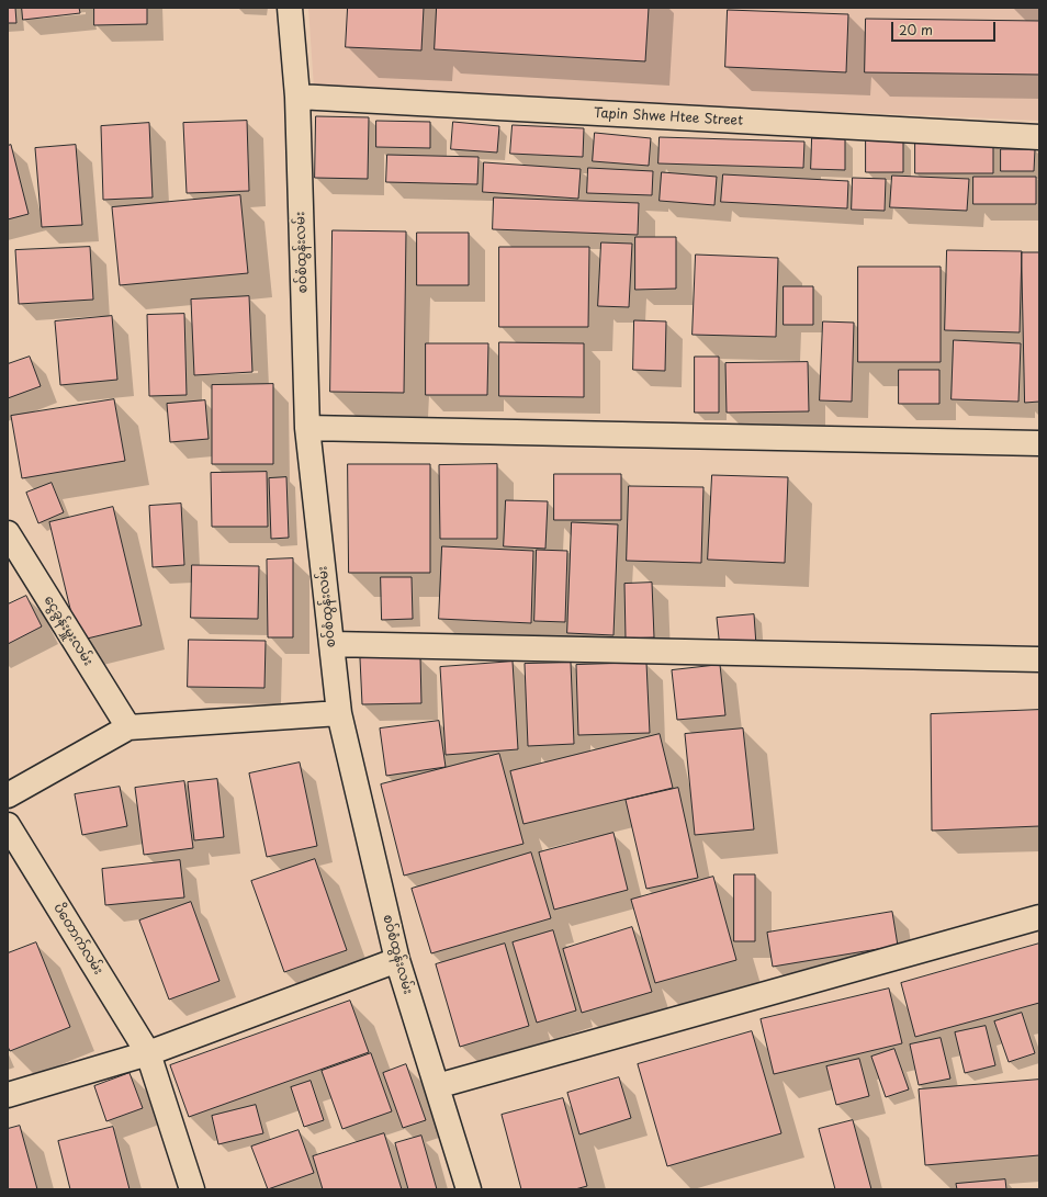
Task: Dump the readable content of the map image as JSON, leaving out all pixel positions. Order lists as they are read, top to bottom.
{
  "streets": {
    "street": [
      "Tapin Shwe Htee Street",
      "စဝ်စံထွန်းလမ်း",
      "ငွေခွန်းမှူးလမ်း",
      "ပိတောက်လမ်း"
    ]
  },
  "crossings": [
    ["Tapin Shwe Htee Street", "စဝ်စံထွန်းလမ်း"]
  ],
  "scale_bar": "20 m"
}
